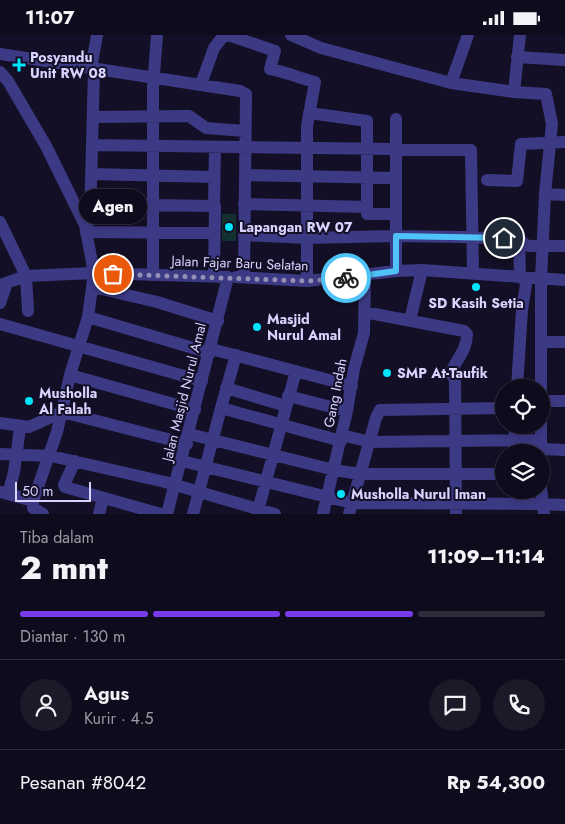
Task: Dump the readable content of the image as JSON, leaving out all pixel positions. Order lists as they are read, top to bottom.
{
  "streets": {
    "street": ["Jalan Fajar Baru Selatan", "Jalan Masjid Nurul Amal", "Gang Indah"]
  },
  "crossings": [
    ["Jalan Fajar Baru Selatan", "Jalan Masjid Nurul Amal"],
    ["Jalan Fajar Baru Selatan", "Gang Indah"]
  ],
  "places": {
    "health": ["Posyandu Unit RW 08"],
    "other": [
      "Lapangan RW 07",
      "Agen",
      "SD Kasih Setia",
      "Masjid Nurul Amal",
      "SMP At-Taufik",
      "Musholla Al Falah",
      "Musholla Nurul Iman"
    ]
  },
  "scale_bar": "50 m",
  "page": {
    "status": "11:07",
    "bubble": "Agen",
    "scale": "50 m",
    "heading": ["2 mnt", "Tiba dalam", "11:09–11:14"],
    "panel": [
      "Agus",
      "Kurir · 4.5",
      "Pesanan #8042",
      "Rp 54,300"
    ],
    "bar": "Diantar · 130 m"
  }
}
